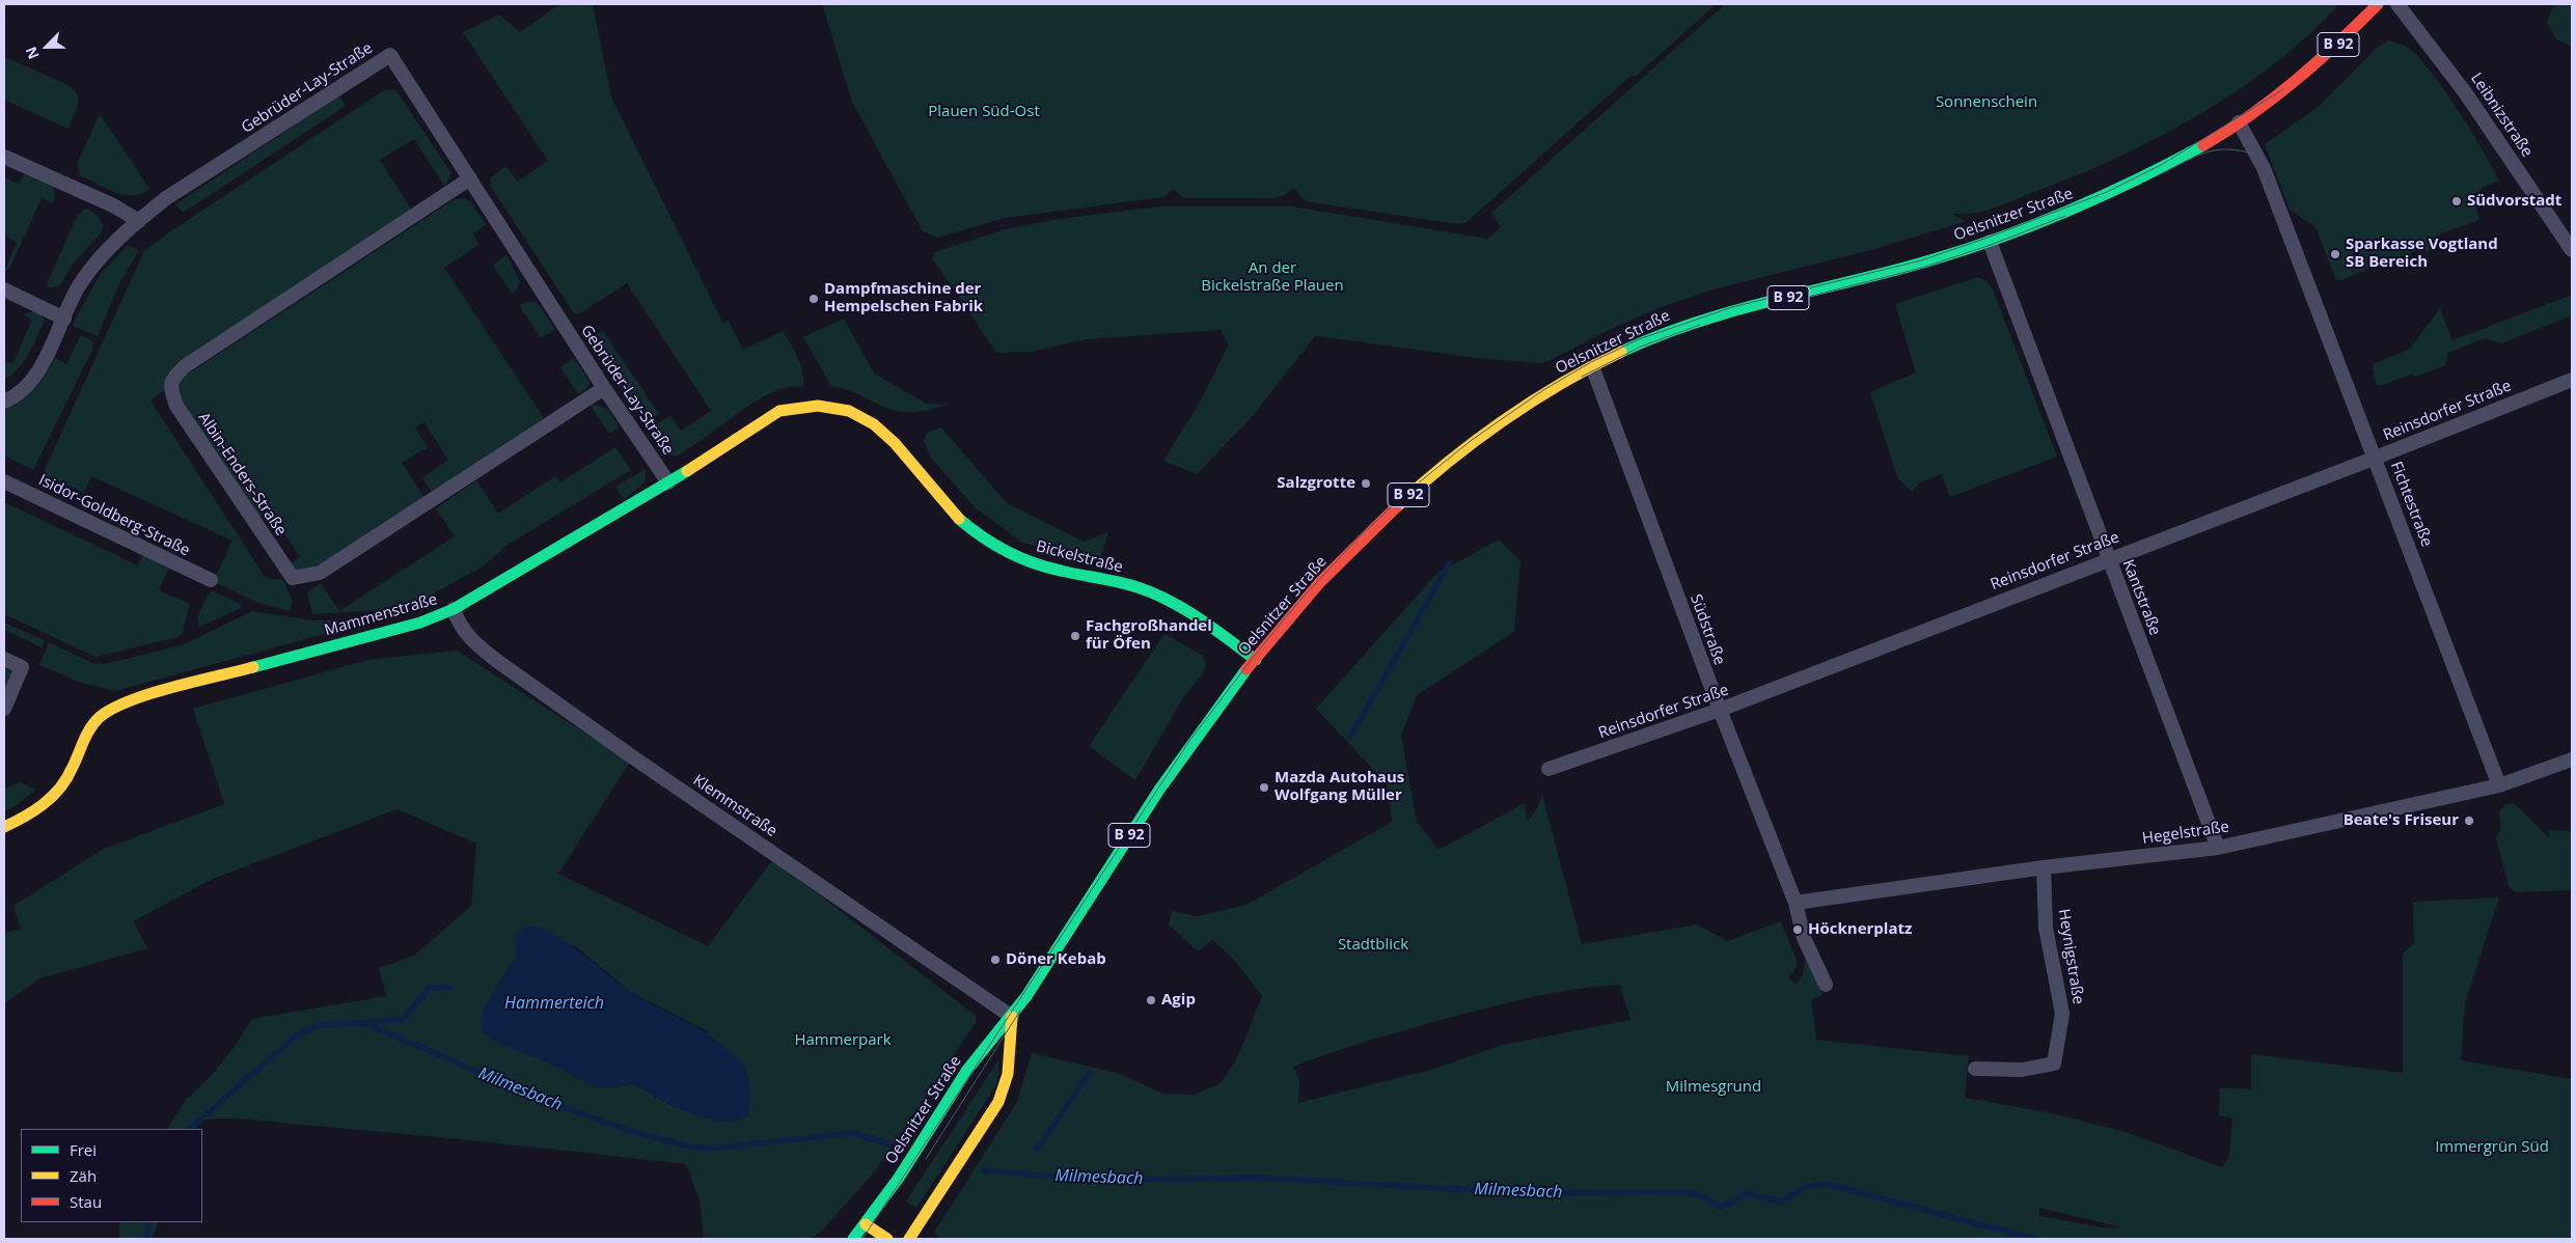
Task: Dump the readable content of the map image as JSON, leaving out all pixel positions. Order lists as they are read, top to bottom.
{
  "streets": {
    "main road": [
      "B 92",
      "Oelsnitzer Straße",
      "Bickelstraße",
      "Mammenstraße"
    ],
    "street": [
      "Gebrüder-Lay-Straße",
      "Leibnizstraße",
      "Reinsdorfer Straße",
      "Albin-Enders-Straße",
      "Fichtestraße",
      "Isidor-Goldberg-Straße",
      "Kantstraße",
      "Südstraße",
      "Klemmstraße",
      "Hegelstraße",
      "Heynigstraße"
    ]
  },
  "crossings": [
    ["B 92", "Oelsnitzer Straße"],
    ["Gebrüder-Lay-Straße", "Albin-Enders-Straße"],
    ["Gebrüder-Lay-Straße", "Mammenstraße"],
    ["Oelsnitzer Straße", "Fichtestraße"],
    ["Oelsnitzer Straße", "Bickelstraße"],
    ["Oelsnitzer Straße", "Kantstraße"],
    ["Oelsnitzer Straße", "Südstraße"],
    ["Oelsnitzer Straße", "Klemmstraße"],
    ["Reinsdorfer Straße", "Fichtestraße"],
    ["Reinsdorfer Straße", "Kantstraße"],
    ["Reinsdorfer Straße", "Südstraße"],
    ["Fichtestraße", "Hegelstraße"],
    ["Bickelstraße", "Mammenstraße"],
    ["Kantstraße", "Hegelstraße"],
    ["Mammenstraße", "Klemmstraße"],
    ["Südstraße", "Hegelstraße"],
    ["Hegelstraße", "Heynigstraße"]
  ],
  "water": ["Hammerteich", "Milmesbach"],
  "parks": [
    "Sonnenschein",
    "Plauen Süd-Ost",
    "An der Bickelstraße Plauen",
    "Stadtblick",
    "Hammerpark",
    "Milmesgrund",
    "Immergrün Süd"
  ],
  "places": [
    "Südvorstadt",
    "Sparkasse Vogtland SB Bereich",
    "Dampfmaschine der Hempelschen Fabrik",
    "Salzgrotte",
    "Fachgroßhandel für Öfen",
    "Mazda Autohaus Wolfgang Müller",
    "Beate's Friseur",
    "Höcknerplatz",
    "Döner Kebab",
    "Agip"
  ],
  "legend": ["Frei", "Zäh", "Stau"],
  "north": "bottom left"
}
